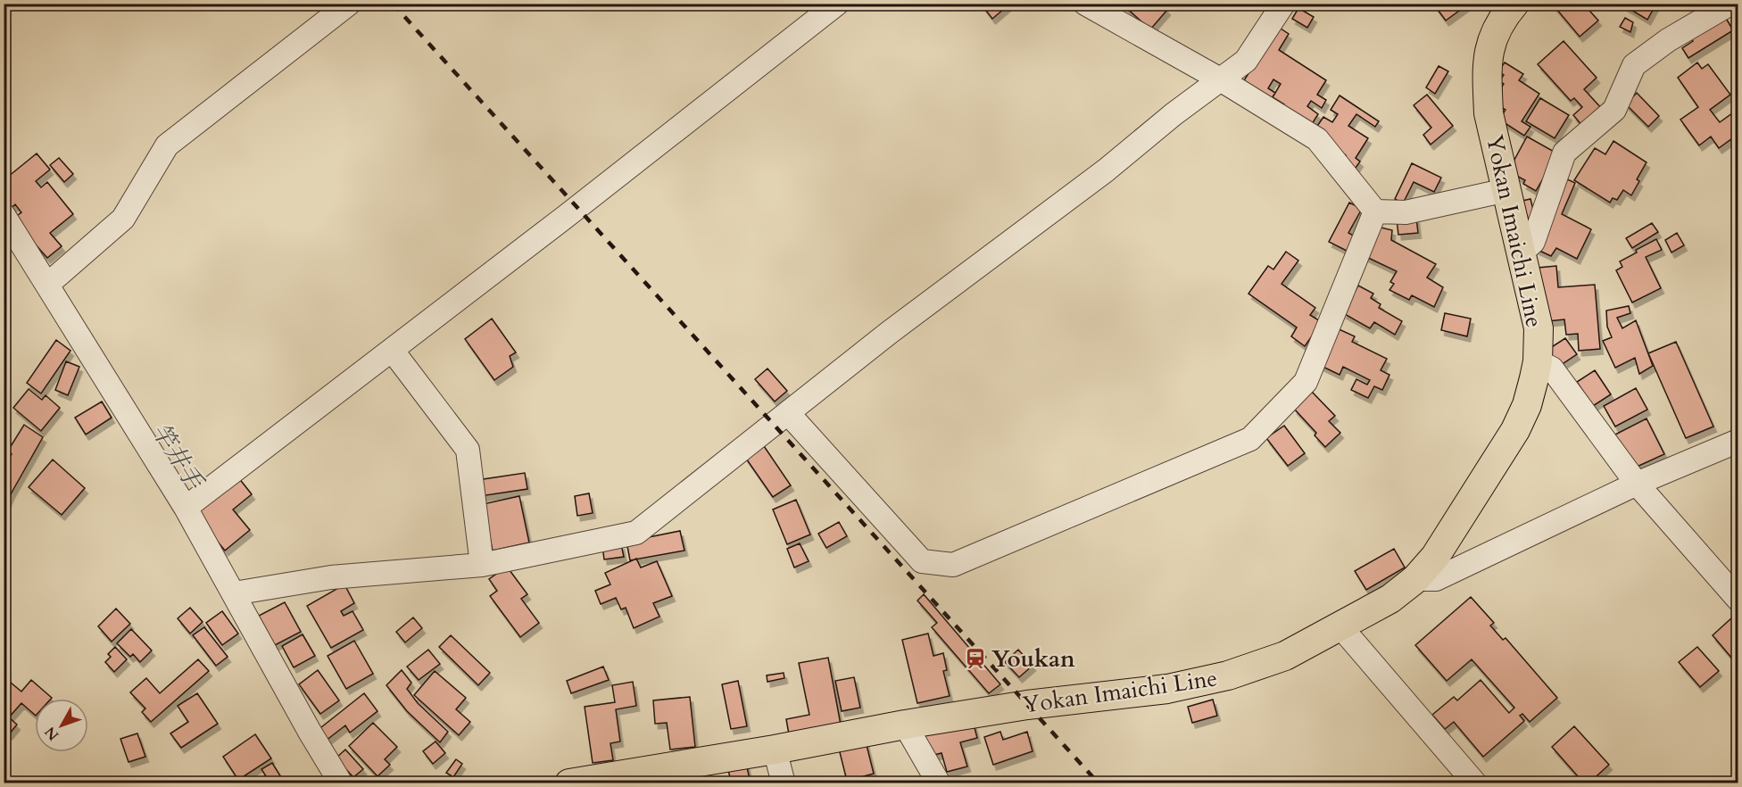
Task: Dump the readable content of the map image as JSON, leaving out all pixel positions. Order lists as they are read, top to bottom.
{
  "streets": {
    "main road": ["Yokan Imaichi Line"]
  },
  "water": ["竿井手"],
  "places": {
    "station": ["Youkan"]
  },
  "north": "bottom left"
}
